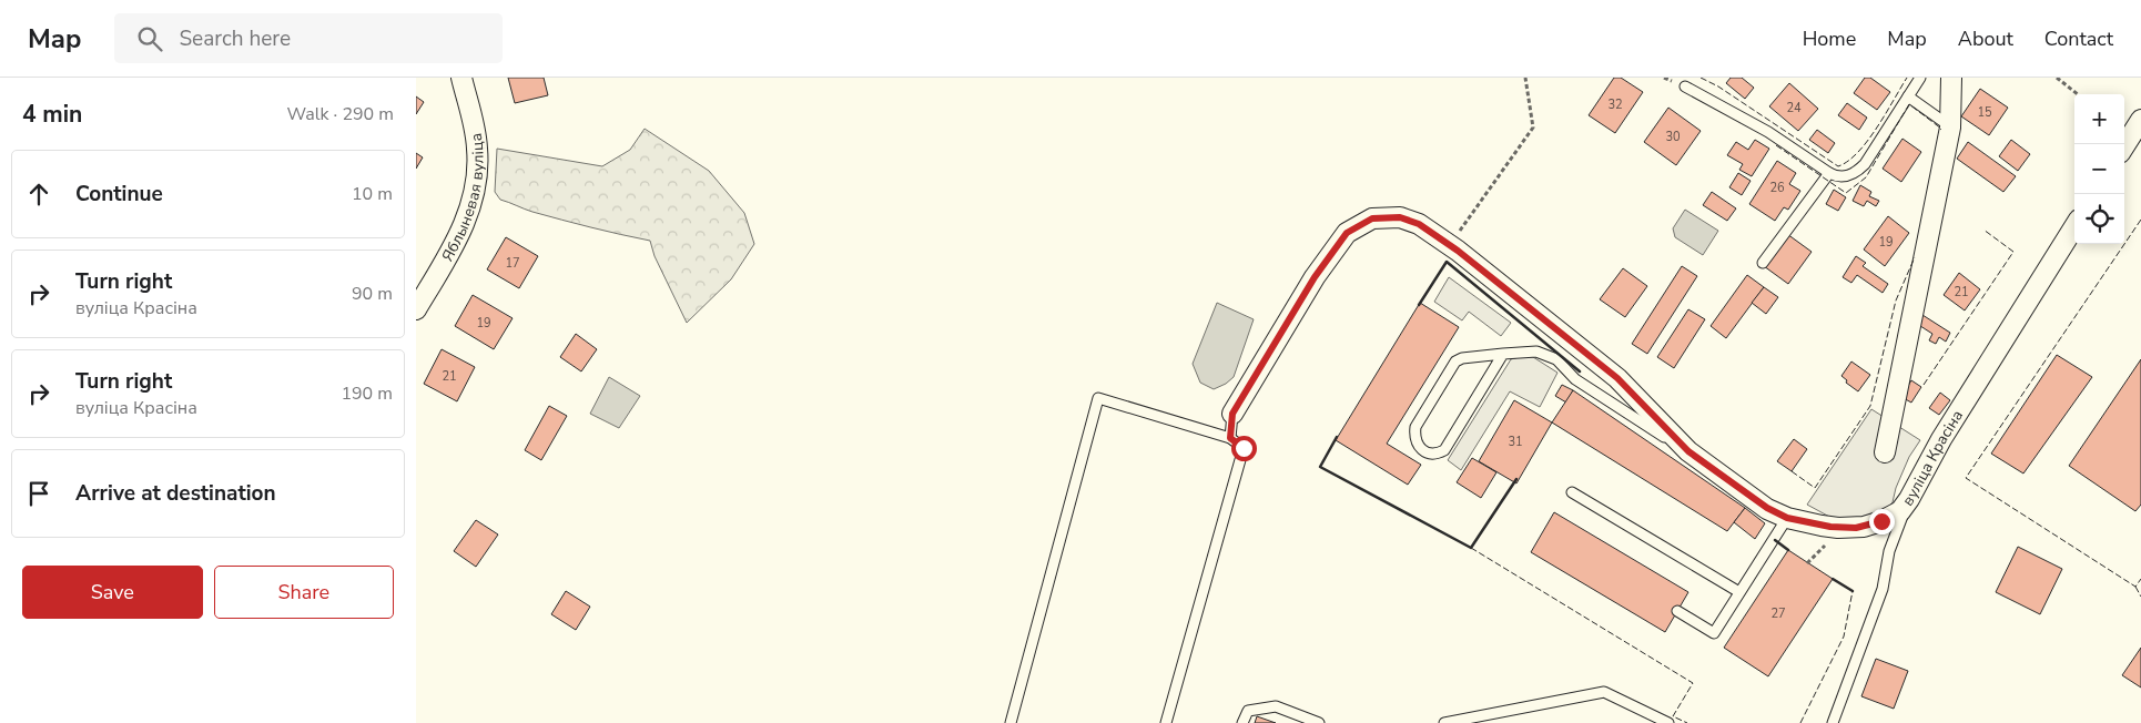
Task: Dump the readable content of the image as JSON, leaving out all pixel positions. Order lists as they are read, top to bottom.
{
  "streets": {
    "street": ["Яблыневая вуліца", "вуліца Красіна"]
  },
  "house_numbers": [
    "32",
    "24",
    "15",
    "30",
    "26",
    "19",
    "17",
    "21",
    "19",
    "21",
    "31",
    "27"
  ],
  "page": {
    "header": "Map",
    "search": "Search here",
    "nav": [
      "Home",
      "Map",
      "About",
      "Contact"
    ],
    "heading": ["4 min", "Walk · 290 m"],
    "map_buttons": ["+", "−"],
    "list": [
      ["Continue", "10 m"],
      ["Turn right", "вуліца Красіна", "90 m"],
      ["Turn right", "вуліца Красіна", "190 m"],
      "Arrive at destination"
    ],
    "buttons": ["Save", "Share"]
  }
}
